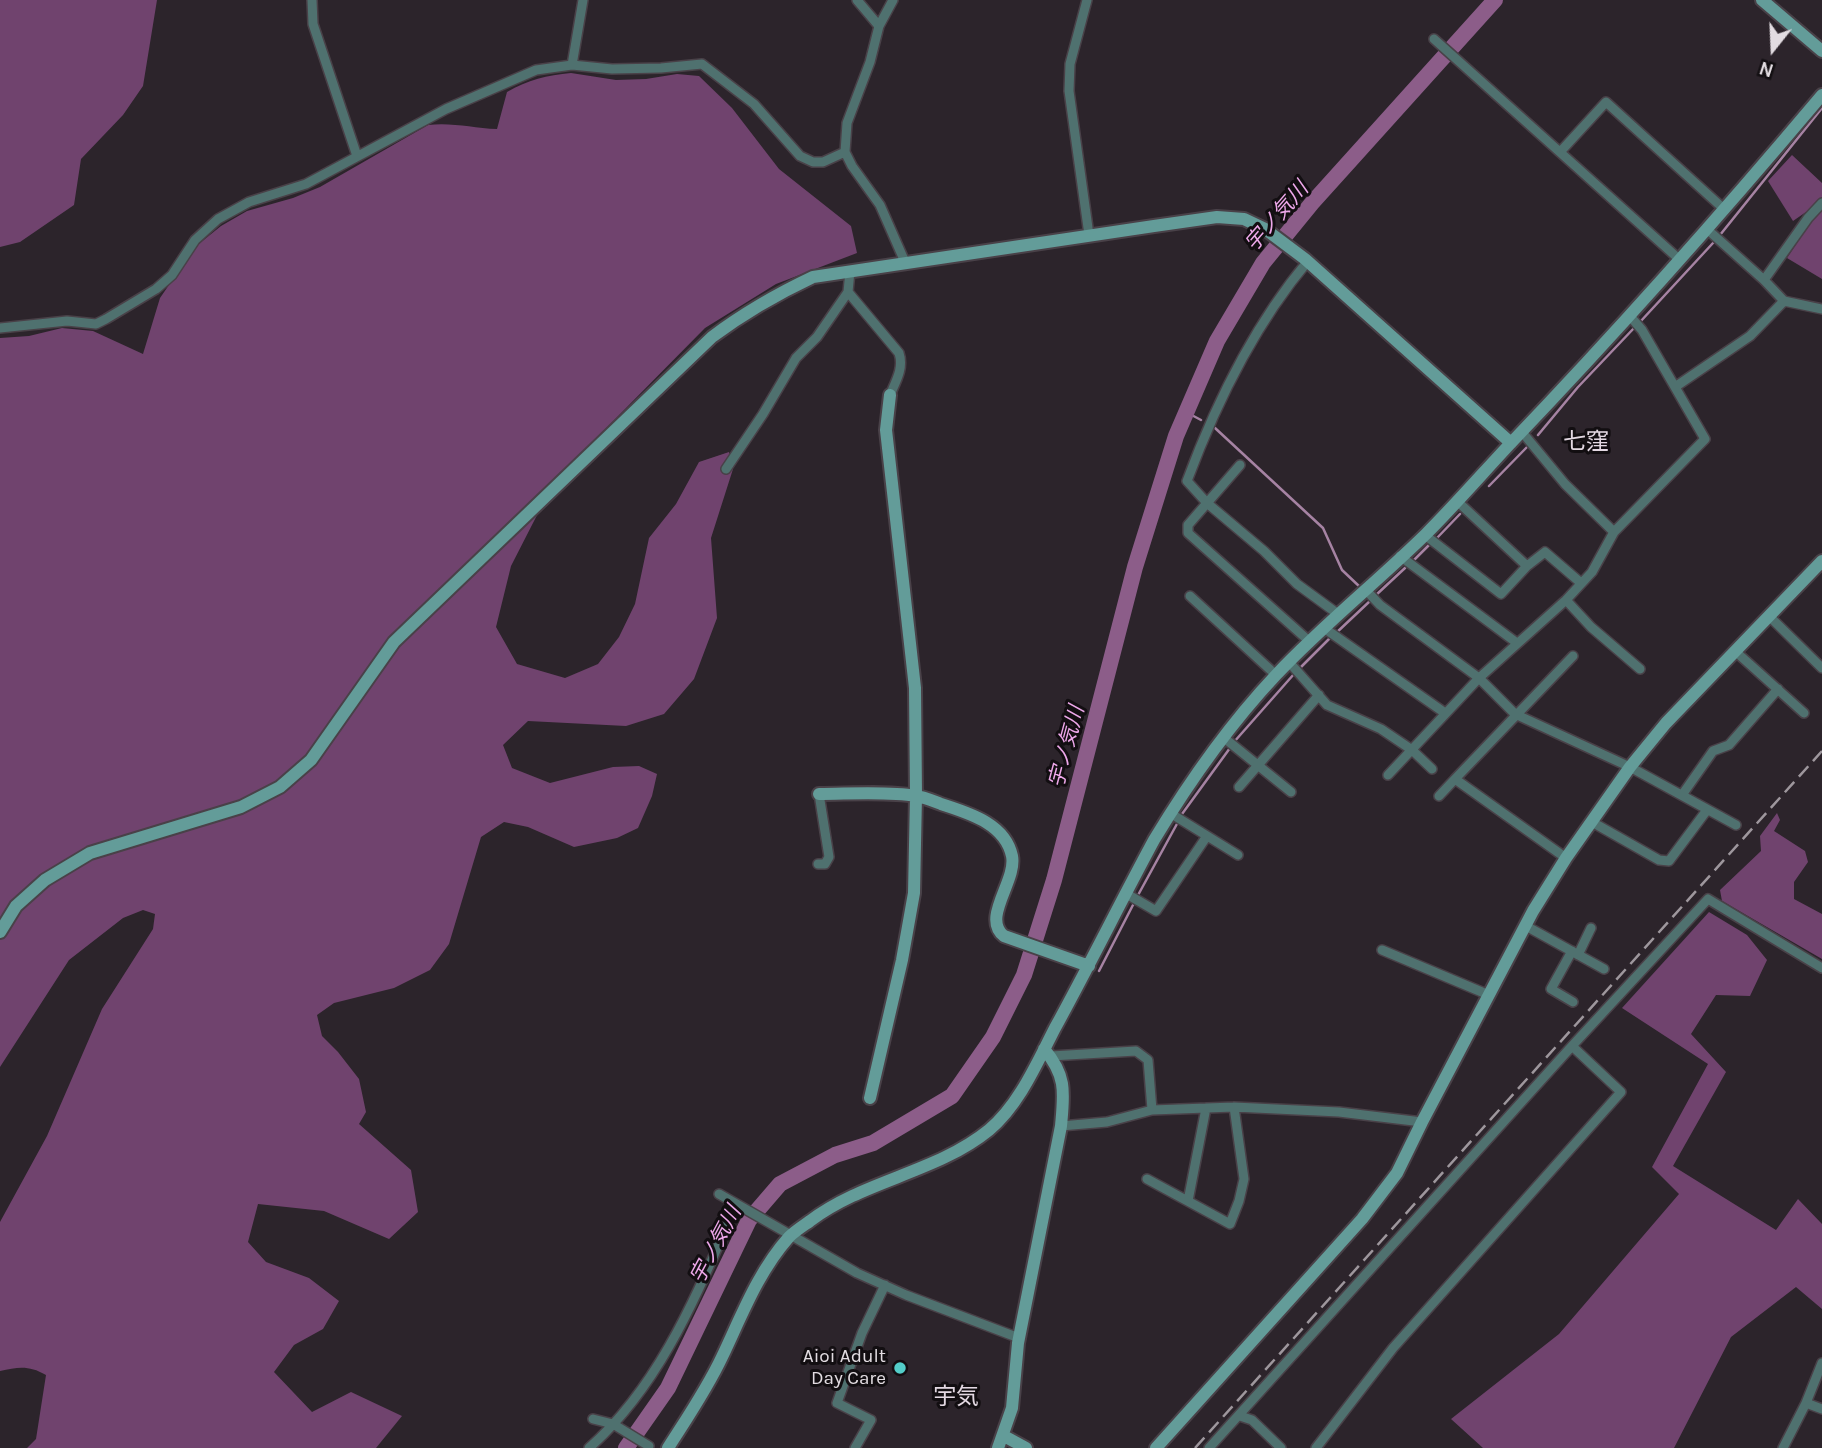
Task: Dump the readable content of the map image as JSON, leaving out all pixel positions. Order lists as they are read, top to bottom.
{
  "districts": ["七窪", "宇気"],
  "water": ["宇ノ気川"],
  "places": ["Aioi Adult Day Care"],
  "north": "bottom"
}
